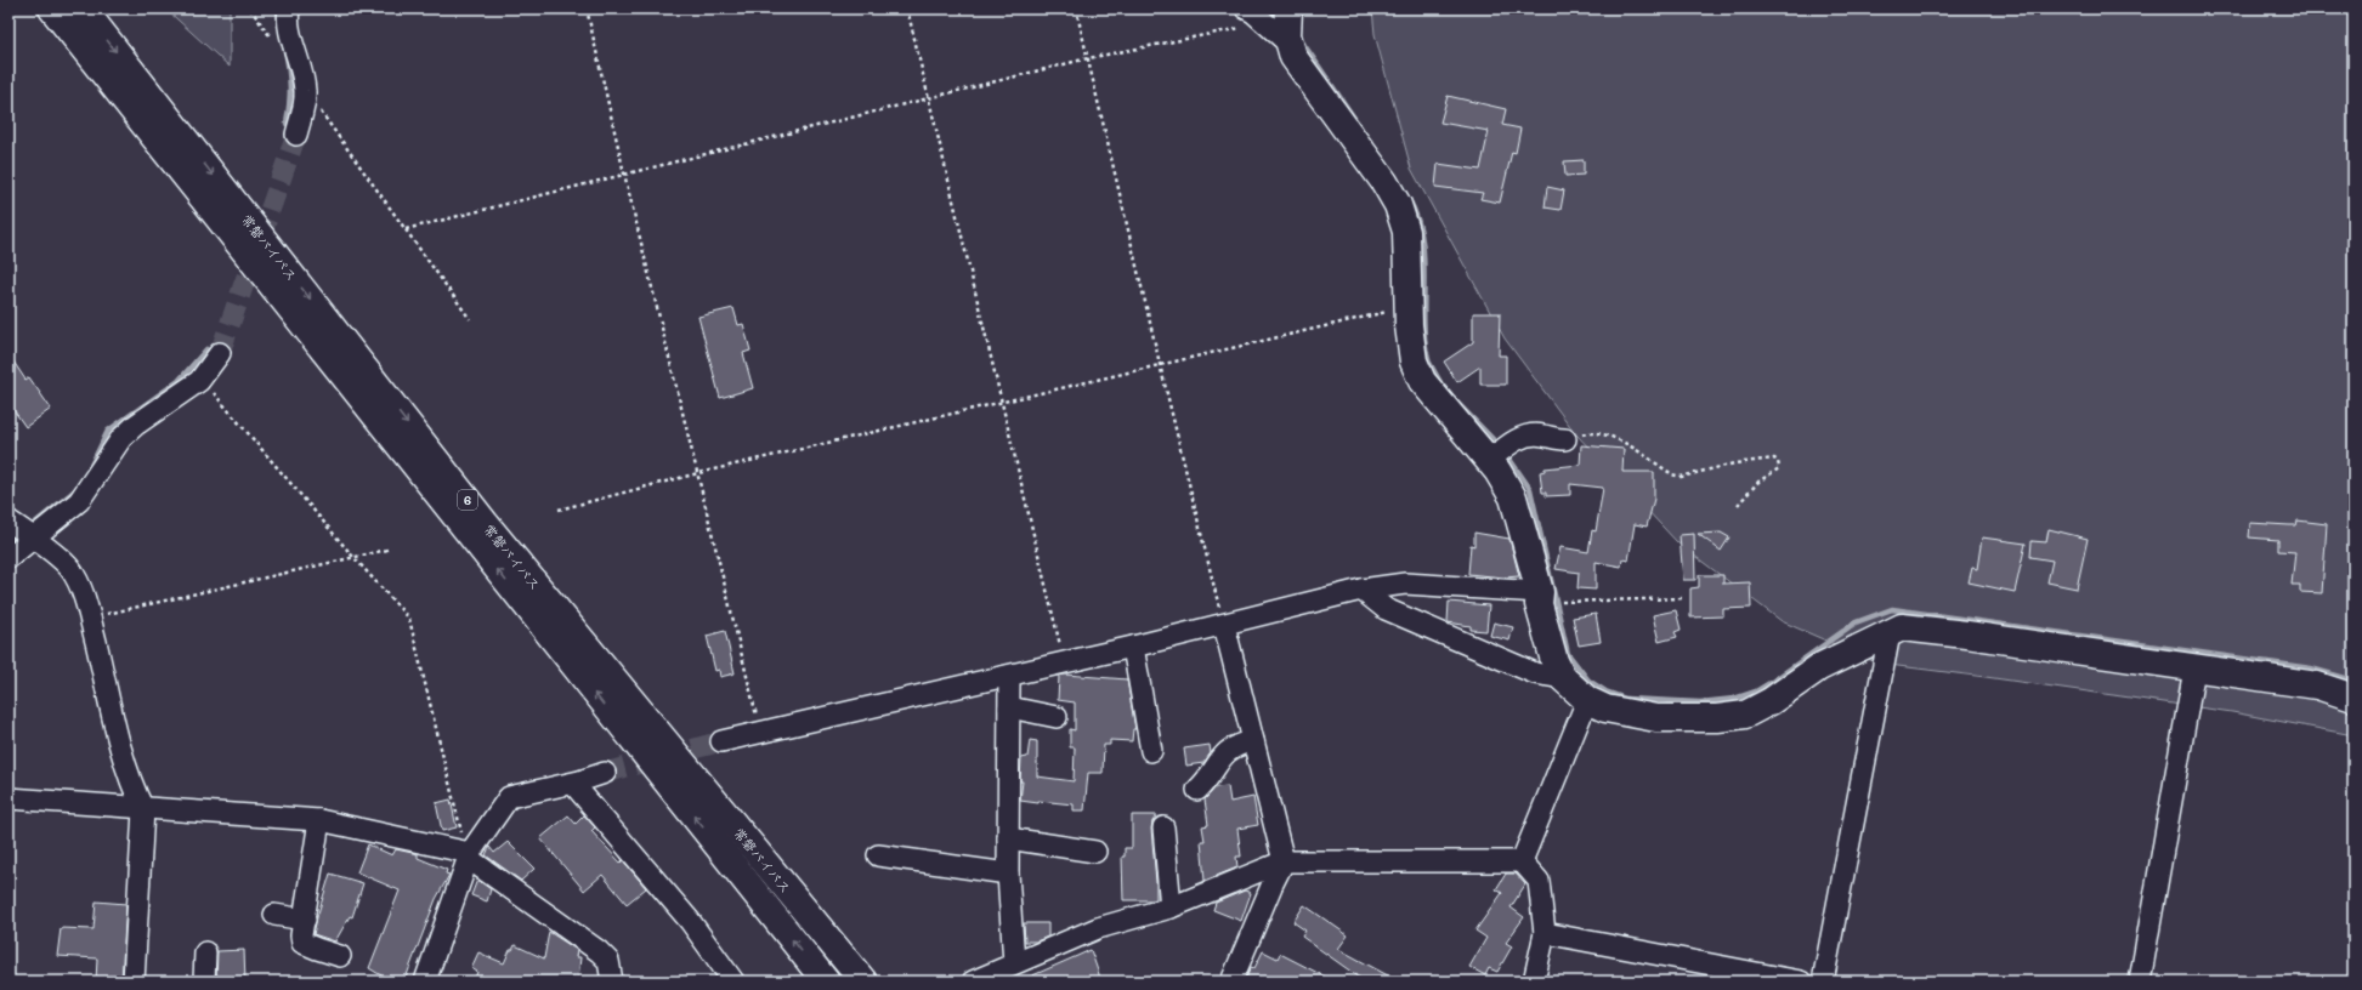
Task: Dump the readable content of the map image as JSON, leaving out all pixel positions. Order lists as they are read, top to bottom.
{
  "streets": {
    "main road": ["常磐バイパス", "6"]
  }
}
